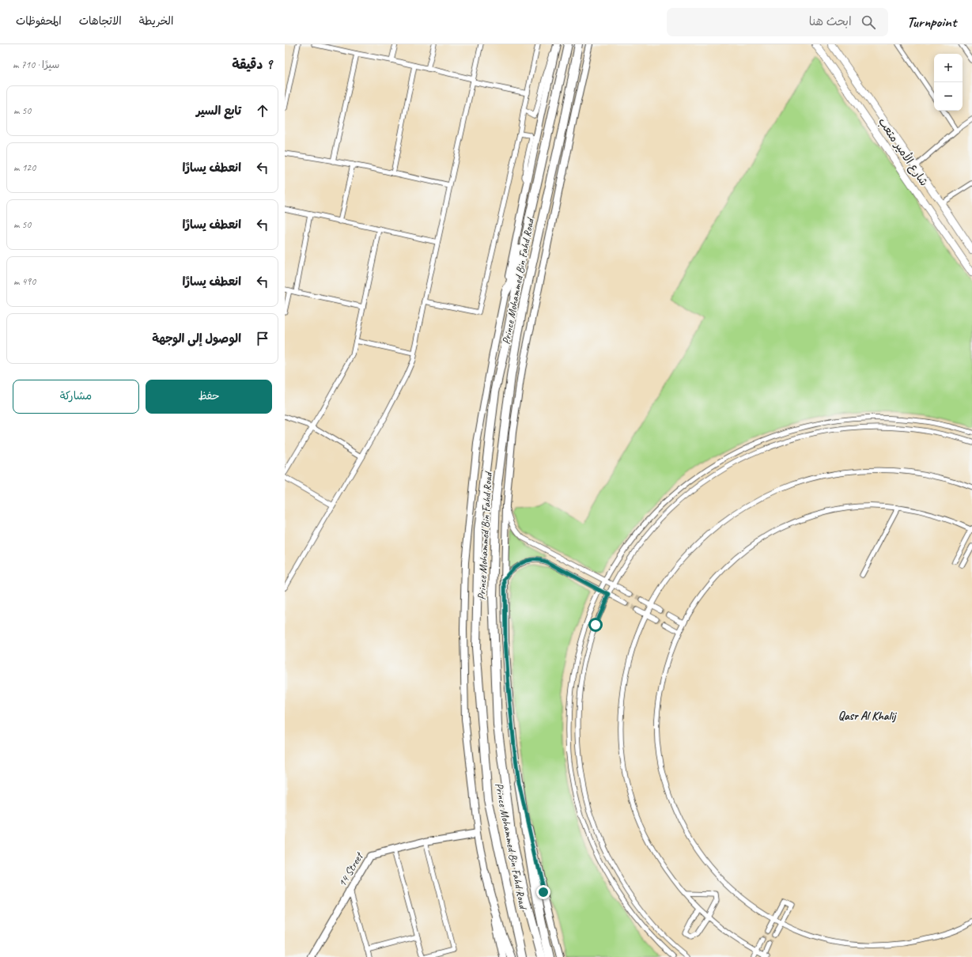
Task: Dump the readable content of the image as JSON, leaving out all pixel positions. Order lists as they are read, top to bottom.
{
  "streets": {
    "highway": ["Prince Mohammed Bin Fahd Road"],
    "main road": ["شارع الأمير متعب", "14 Street"]
  },
  "districts": ["Qasr Al Khalij"],
  "page": {
    "header": "Turnpoint",
    "search": "ابحث هنا",
    "nav": ["الخريطة", "الاتجاهات", "المحفوظات"],
    "heading": ["9 دقيقة", "سيرًا · 710 m"],
    "map_buttons": ["+", "−"],
    "list": [
      ["تابع السير", "50 m"],
      ["انعطف يسارًا", "120 m"],
      ["انعطف يسارًا", "50 m"],
      ["انعطف يسارًا", "490 m"],
      "الوصول إلى الوجهة"
    ],
    "buttons": ["حفظ", "مشاركة"]
  }
}
